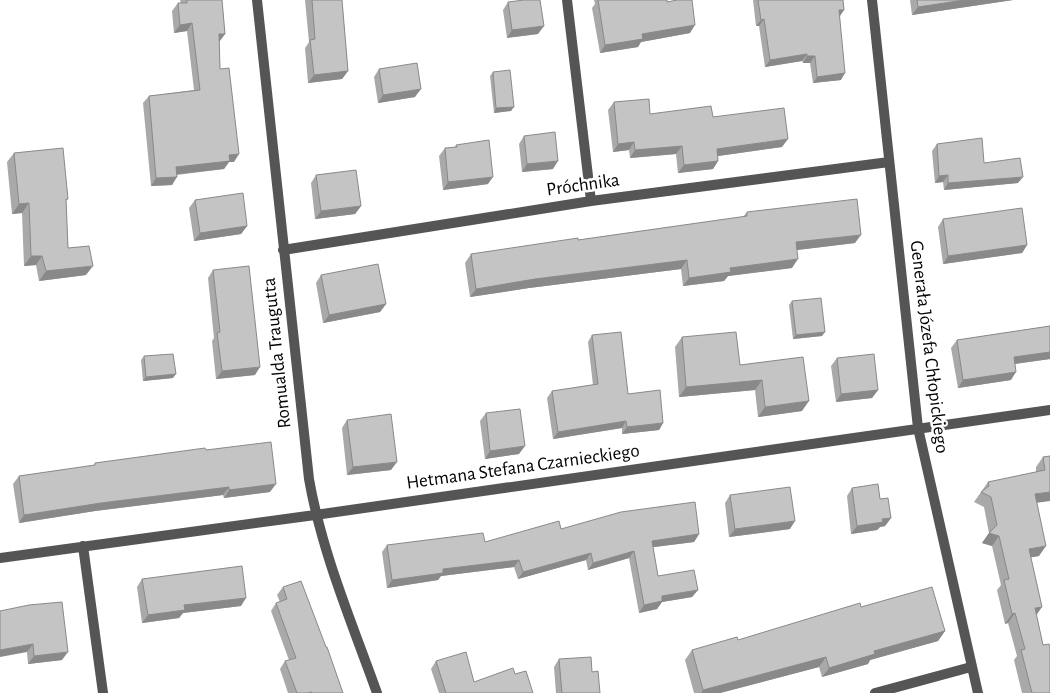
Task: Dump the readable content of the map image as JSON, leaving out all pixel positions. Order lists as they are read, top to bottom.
{
  "streets": {
    "street": [
      "Próchnika",
      "Generała Józefa Chłopickiego",
      "Romualda Traugutta",
      "Hetmana Stefana Czarnieckiego"
    ]
  },
  "crossings": [
    ["Próchnika", "Generała Józefa Chłopickiego"],
    ["Próchnika", "Romualda Traugutta"],
    ["Generała Józefa Chłopickiego", "Hetmana Stefana Czarnieckiego"],
    ["Romualda Traugutta", "Hetmana Stefana Czarnieckiego"]
  ]
}
